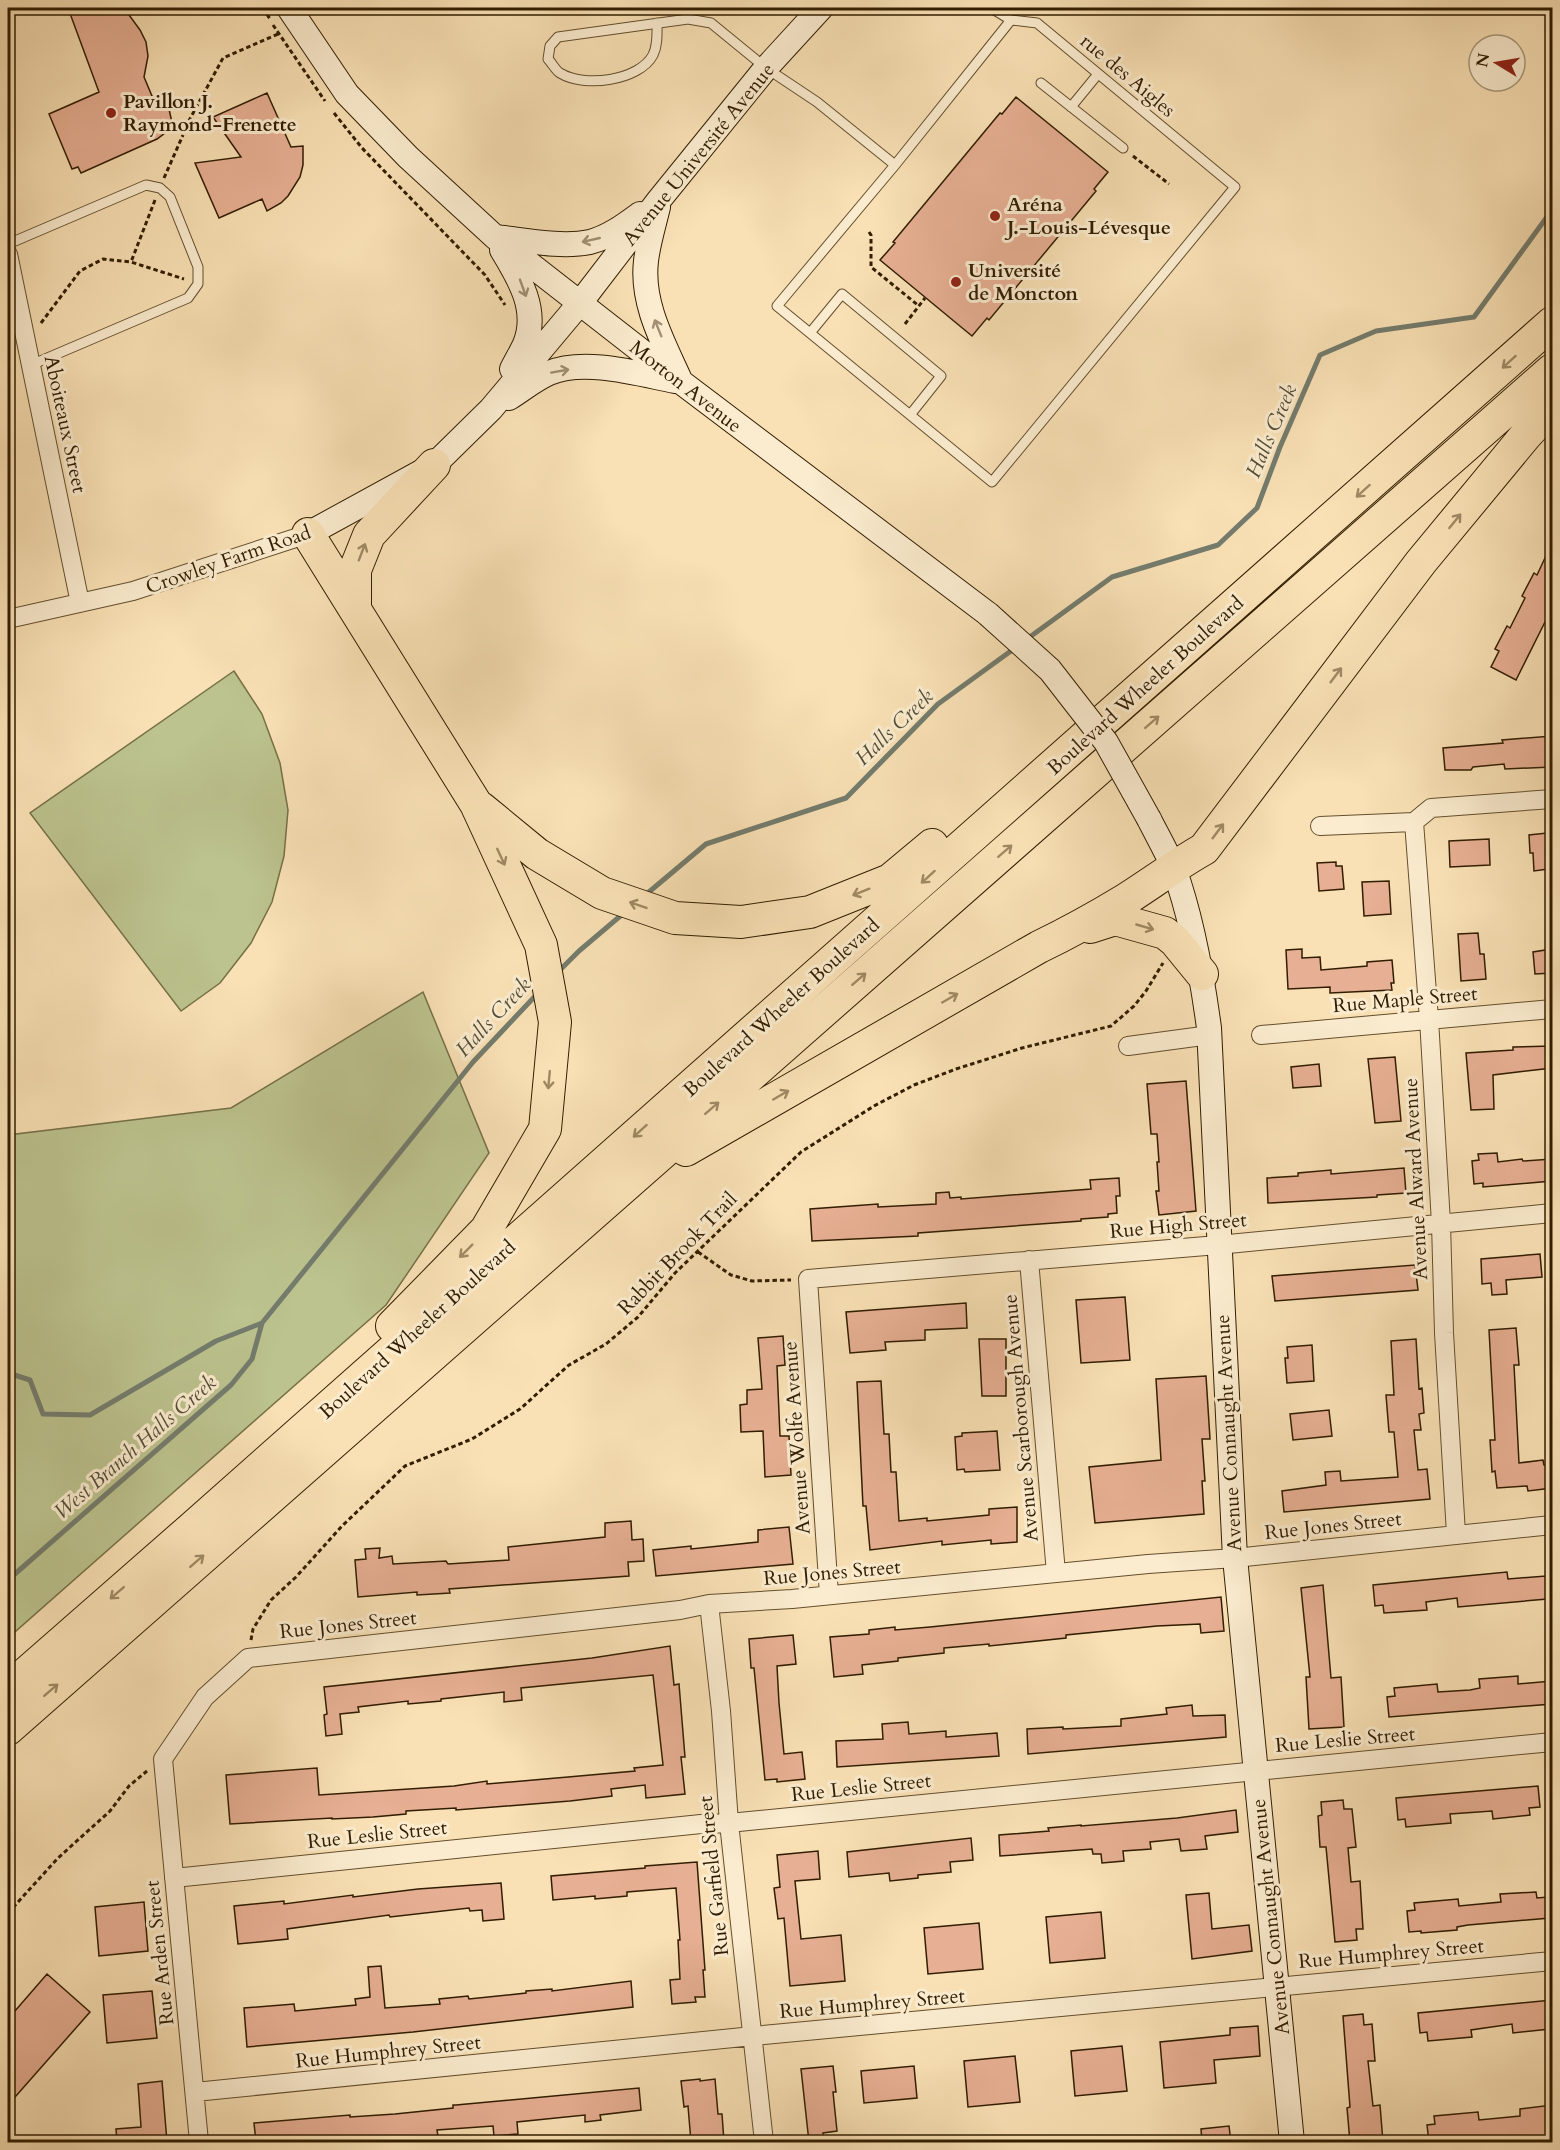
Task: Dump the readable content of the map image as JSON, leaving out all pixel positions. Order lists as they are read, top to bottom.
{
  "streets": {
    "highway": ["Boulevard Wheeler Boulevard"],
    "street": [
      "Avenue Université Avenue",
      "Morton Avenue",
      "Aboiteaux Street",
      "Crowley Farm Road",
      "Rue Maple Street",
      "Avenue Alward Avenue",
      "Rue High Street",
      "Avenue Scarborough Avenue",
      "Avenue Connaught Avenue",
      "Avenue Wolfe Avenue",
      "Rue Jones Street",
      "Rue Leslie Street",
      "Rue Garfield Street",
      "Rue Arden Street",
      "Rue Humphrey Street"
    ],
    "lane": ["rue des Aigles"],
    "path": ["Rabbit Brook Trail"]
  },
  "crossings": [
    ["Avenue Université Avenue", "Morton Avenue"],
    ["Avenue Université Avenue", "Crowley Farm Road"],
    ["Morton Avenue", "Crowley Farm Road"],
    ["Morton Avenue", "Avenue Connaught Avenue"],
    ["Aboiteaux Street", "Crowley Farm Road"],
    ["Rue Maple Street", "Avenue Alward Avenue"],
    ["Avenue Alward Avenue", "Rue High Street"],
    ["Avenue Alward Avenue", "Rue Jones Street"],
    ["Rue High Street", "Avenue Scarborough Avenue"],
    ["Rue High Street", "Avenue Connaught Avenue"],
    ["Rue High Street", "Avenue Wolfe Avenue"],
    ["Rabbit Brook Trail", "Rue Jones Street"],
    ["Avenue Scarborough Avenue", "Rue Jones Street"],
    ["Avenue Connaught Avenue", "Rue Jones Street"],
    ["Avenue Connaught Avenue", "Rue Leslie Street"],
    ["Avenue Connaught Avenue", "Rue Humphrey Street"],
    ["Avenue Wolfe Avenue", "Rue Jones Street"],
    ["Rue Jones Street", "Rue Garfield Street"],
    ["Rue Leslie Street", "Rue Garfield Street"],
    ["Rue Leslie Street", "Rue Arden Street"],
    ["Rue Garfield Street", "Rue Humphrey Street"],
    ["Rue Arden Street", "Rue Humphrey Street"]
  ],
  "water": ["Halls Creek", "West Branch Halls Creek"],
  "places": ["Pavillon J. Raymond-Frenette", "Aréna J.-Louis-Lévesque", "Université de Moncton"],
  "north": "left"
}
